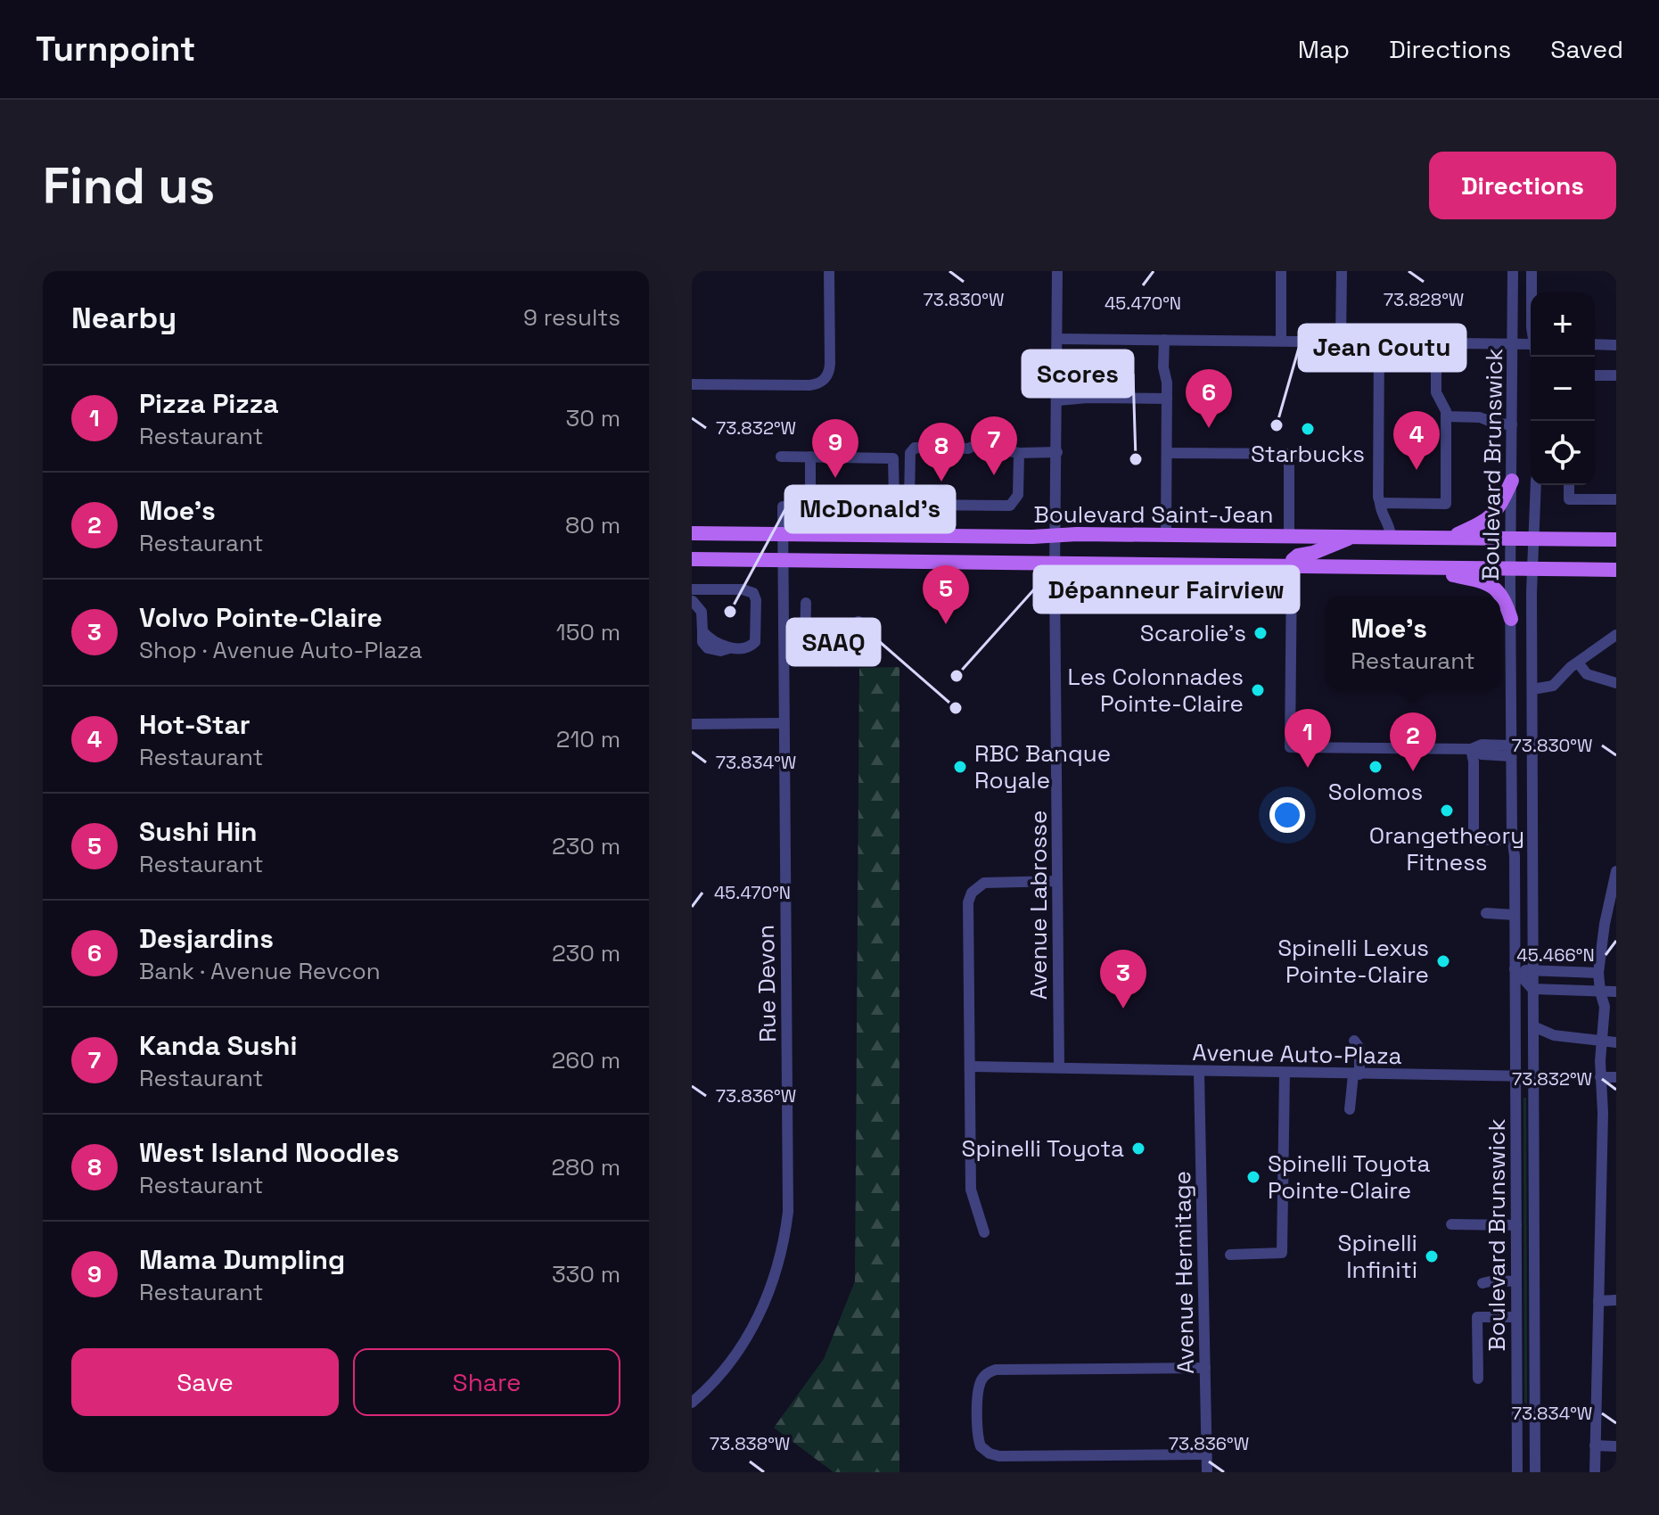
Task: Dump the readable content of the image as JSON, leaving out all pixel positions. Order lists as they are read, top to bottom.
{
  "streets": {
    "main road": ["Boulevard Saint-Jean"],
    "street": [
      "Boulevard Brunswick",
      "Avenue Labrosse",
      "Rue Devon",
      "Avenue Auto-Plaza",
      "Avenue Hermitage"
    ]
  },
  "crossings": [
    ["Boulevard Brunswick", "Boulevard Saint-Jean"],
    ["Boulevard Brunswick", "Avenue Auto-Plaza"],
    ["Boulevard Saint-Jean", "Avenue Labrosse"],
    ["Boulevard Saint-Jean", "Rue Devon"],
    ["Avenue Labrosse", "Avenue Auto-Plaza"],
    ["Avenue Auto-Plaza", "Avenue Hermitage"]
  ],
  "places": [
    "Jean Coutu",
    "Starbucks",
    "Scores",
    "McDonald's",
    "Scarolie's",
    "Dépanneur Fairview",
    "Les Colonnades Pointe-Claire",
    "SAAQ",
    "RBC Banque Royale",
    "Solomos",
    "Orangetheory Fitness",
    "Spinelli Lexus Pointe-Claire",
    "Spinelli Toyota",
    "Spinelli Toyota Pointe-Claire",
    "Spinelli Infiniti"
  ],
  "page": {
    "header": "Turnpoint",
    "nav": ["Map", "Directions", "Saved"],
    "buttons": [
      "Directions",
      ["Save", "Share"]
    ],
    "title": "Find us",
    "heading": ["Nearby", "9 results"],
    "map_buttons": ["+", "−"],
    "list": [
      {
        "mark": "1",
        "name": "Pizza Pizza",
        "note": "Restaurant",
        "value": "30 m"
      },
      {
        "mark": "2",
        "name": "Moe's",
        "note": "Restaurant",
        "value": "80 m"
      },
      {
        "mark": "3",
        "name": "Volvo Pointe-Claire",
        "note": "Shop · Avenue Auto-Plaza",
        "value": "150 m"
      },
      {
        "mark": "4",
        "name": "Hot-Star",
        "note": "Restaurant",
        "value": "210 m"
      },
      {
        "mark": "5",
        "name": "Sushi Hin",
        "note": "Restaurant",
        "value": "230 m"
      },
      {
        "mark": "6",
        "name": "Desjardins",
        "note": "Bank · Avenue Revcon",
        "value": "230 m"
      },
      {
        "mark": "7",
        "name": "Kanda Sushi",
        "note": "Restaurant",
        "value": "260 m"
      },
      {
        "mark": "8",
        "name": "West Island Noodles",
        "note": "Restaurant",
        "value": "280 m"
      },
      {
        "mark": "9",
        "name": "Mama Dumpling",
        "note": "Restaurant",
        "value": "330 m"
      }
    ],
    "pins": [
      "6",
      "4",
      "7",
      "9",
      "8",
      "5",
      "1",
      "2",
      "3"
    ],
    "popup": ["Moe's", "Restaurant"]
  },
  "coordinates": [
    "73.830°W",
    "73.828°W",
    "45.470°N",
    "73.832°W",
    "73.834°W",
    "45.466°N",
    "73.836°W",
    "73.838°W"
  ]
}
